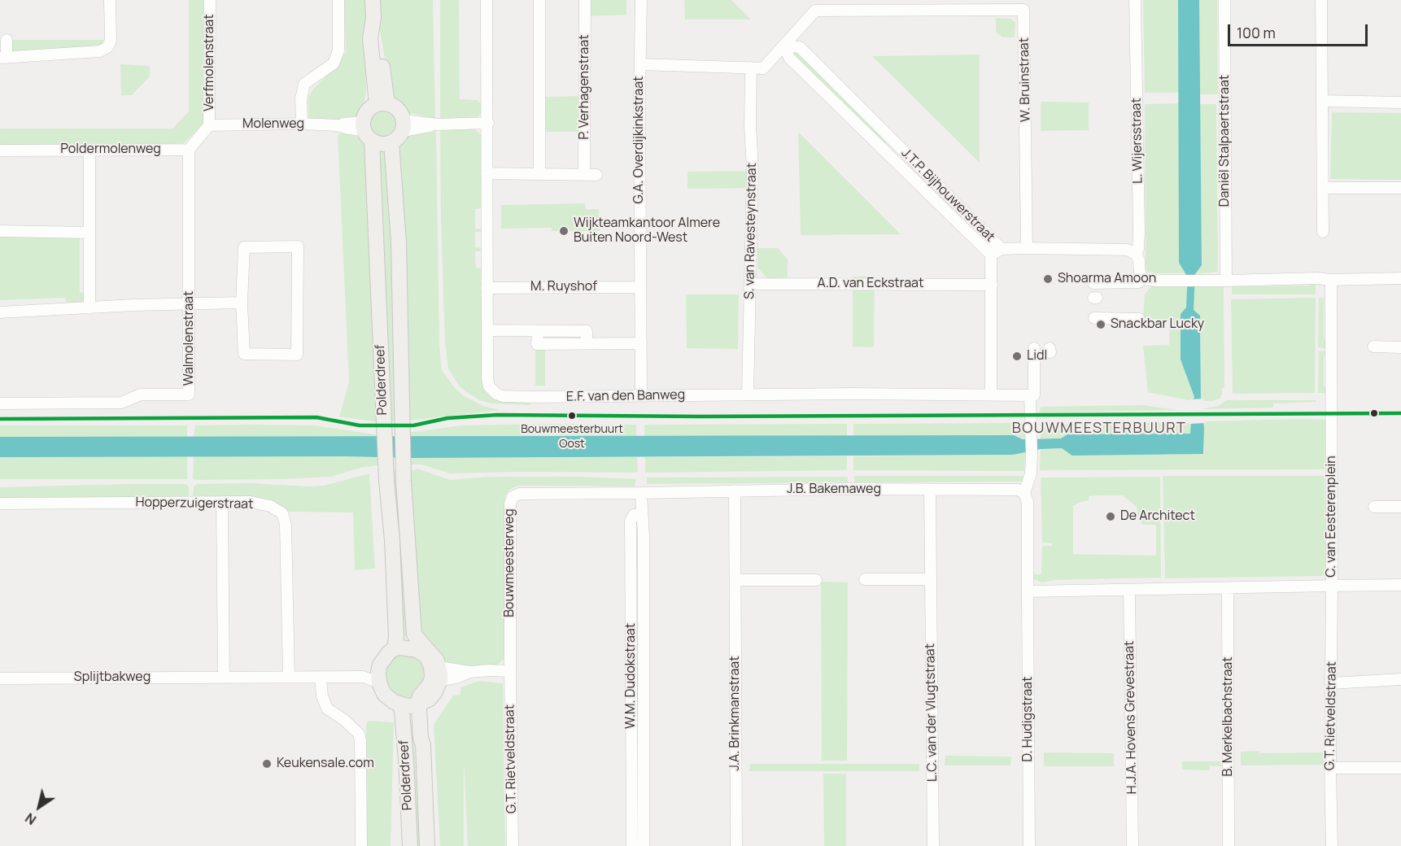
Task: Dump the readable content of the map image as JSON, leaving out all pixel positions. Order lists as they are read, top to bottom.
{
  "streets": {
    "main road": ["Polderdreef"],
    "street": [
      "Verfmolenstraat",
      "W. Bruinstraat",
      "P. Verhagenstraat",
      "Molenweg",
      "G.A. Overdijkinkstraat",
      "L. Wijersstraat",
      "Daniël Stalpaertstraat",
      "Poldermolenweg",
      "J.T.P. Bijhouwerstraat",
      "S. van Ravesteynstraat",
      "A.D. van Eckstraat",
      "M. Ruyshof",
      "Walmolenstraat",
      "E.F. van den Banweg",
      "J.B. Bakemaweg",
      "Hopperzuigerstraat",
      "C. van Eesterenplein",
      "Bouwmeesterweg",
      "W.M. Dudokstraat",
      "Splijtbakweg",
      "L.C. van der Vlugtstraat",
      "J.A. Brinkmanstraat",
      "G.T. Rietveldstraat",
      "B. Merkelbachstraat",
      "H.J.A. Hovens Grevestraat",
      "D. Hudigstraat"
    ]
  },
  "crossings": [
    ["Verfmolenstraat", "Molenweg"],
    ["W. Bruinstraat", "J.T.P. Bijhouwerstraat"],
    ["Molenweg", "Polderdreef"],
    ["G.A. Overdijkinkstraat", "M. Ruyshof"],
    ["G.A. Overdijkinkstraat", "E.F. van den Banweg"],
    ["Poldermolenweg", "Walmolenstraat"],
    ["S. van Ravesteynstraat", "A.D. van Eckstraat"],
    ["S. van Ravesteynstraat", "E.F. van den Banweg"],
    ["M. Ruyshof", "E.F. van den Banweg"],
    ["Polderdreef", "Splijtbakweg"],
    ["J.B. Bakemaweg", "Bouwmeesterweg"],
    ["J.B. Bakemaweg", "W.M. Dudokstraat"],
    ["J.B. Bakemaweg", "L.C. van der Vlugtstraat"],
    ["J.B. Bakemaweg", "J.A. Brinkmanstraat"],
    ["Hopperzuigerstraat", "Splijtbakweg"],
    ["C. van Eesterenplein", "G.T. Rietveldstraat"],
    ["C. van Eesterenplein", "B. Merkelbachstraat"],
    ["C. van Eesterenplein", "H.J.A. Hovens Grevestraat"],
    ["C. van Eesterenplein", "D. Hudigstraat"],
    ["Bouwmeesterweg", "W.M. Dudokstraat"],
    ["Bouwmeesterweg", "G.T. Rietveldstraat"]
  ],
  "districts": ["BOUWMEESTERBUURT"],
  "places": [
    "Wijkteamkantoor Almere Buiten Noord-West",
    "Shoarma Amoon",
    "Snackbar Lucky",
    "Lidl",
    "Bouwmeesterbuurt Oost",
    "De Architect",
    "Keukensale.com"
  ],
  "scale_bar": "100 m",
  "north": "bottom left"
}
